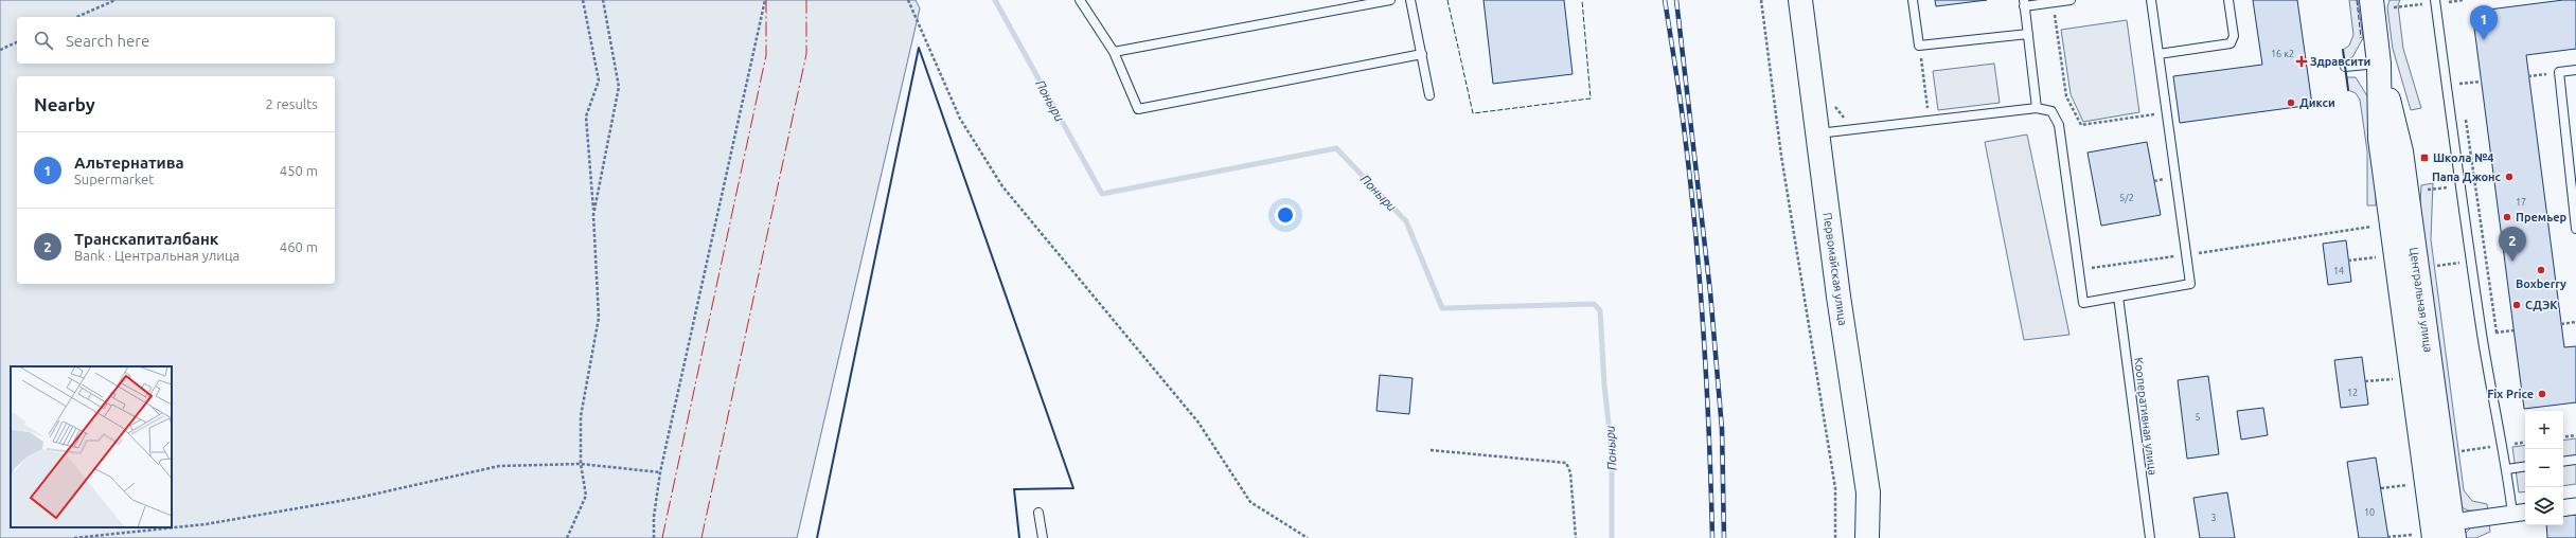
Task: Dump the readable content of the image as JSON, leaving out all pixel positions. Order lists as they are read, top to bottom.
{
  "streets": {
    "main road": ["Первомайская улица", "Центральная улица"],
    "lane": ["Кооперативная улица"]
  },
  "water": ["Поныри"],
  "places": {
    "health": ["Здравсити"],
    "other": [
      "Дикси",
      "Папа Джонс",
      "Премьер",
      "Boxberry",
      "СДЭК",
      "Fix Price"
    ],
    "transit": ["Школа №4"]
  },
  "house_numbers": [
    "16 к2",
    "5/2",
    "17",
    "14",
    "12",
    "5",
    "10",
    "3"
  ],
  "page": {
    "pins": ["1", "2"],
    "search": "Search here",
    "heading": ["Nearby", "2 results"],
    "list": [
      {
        "mark": "1",
        "name": "Альтернатива",
        "note": "Supermarket",
        "value": "450 m"
      },
      {
        "mark": "2",
        "name": "Транскапиталбанк",
        "note": "Bank · Центральная улица",
        "value": "460 m"
      }
    ],
    "map_buttons": ["+", "−"]
  }
}
